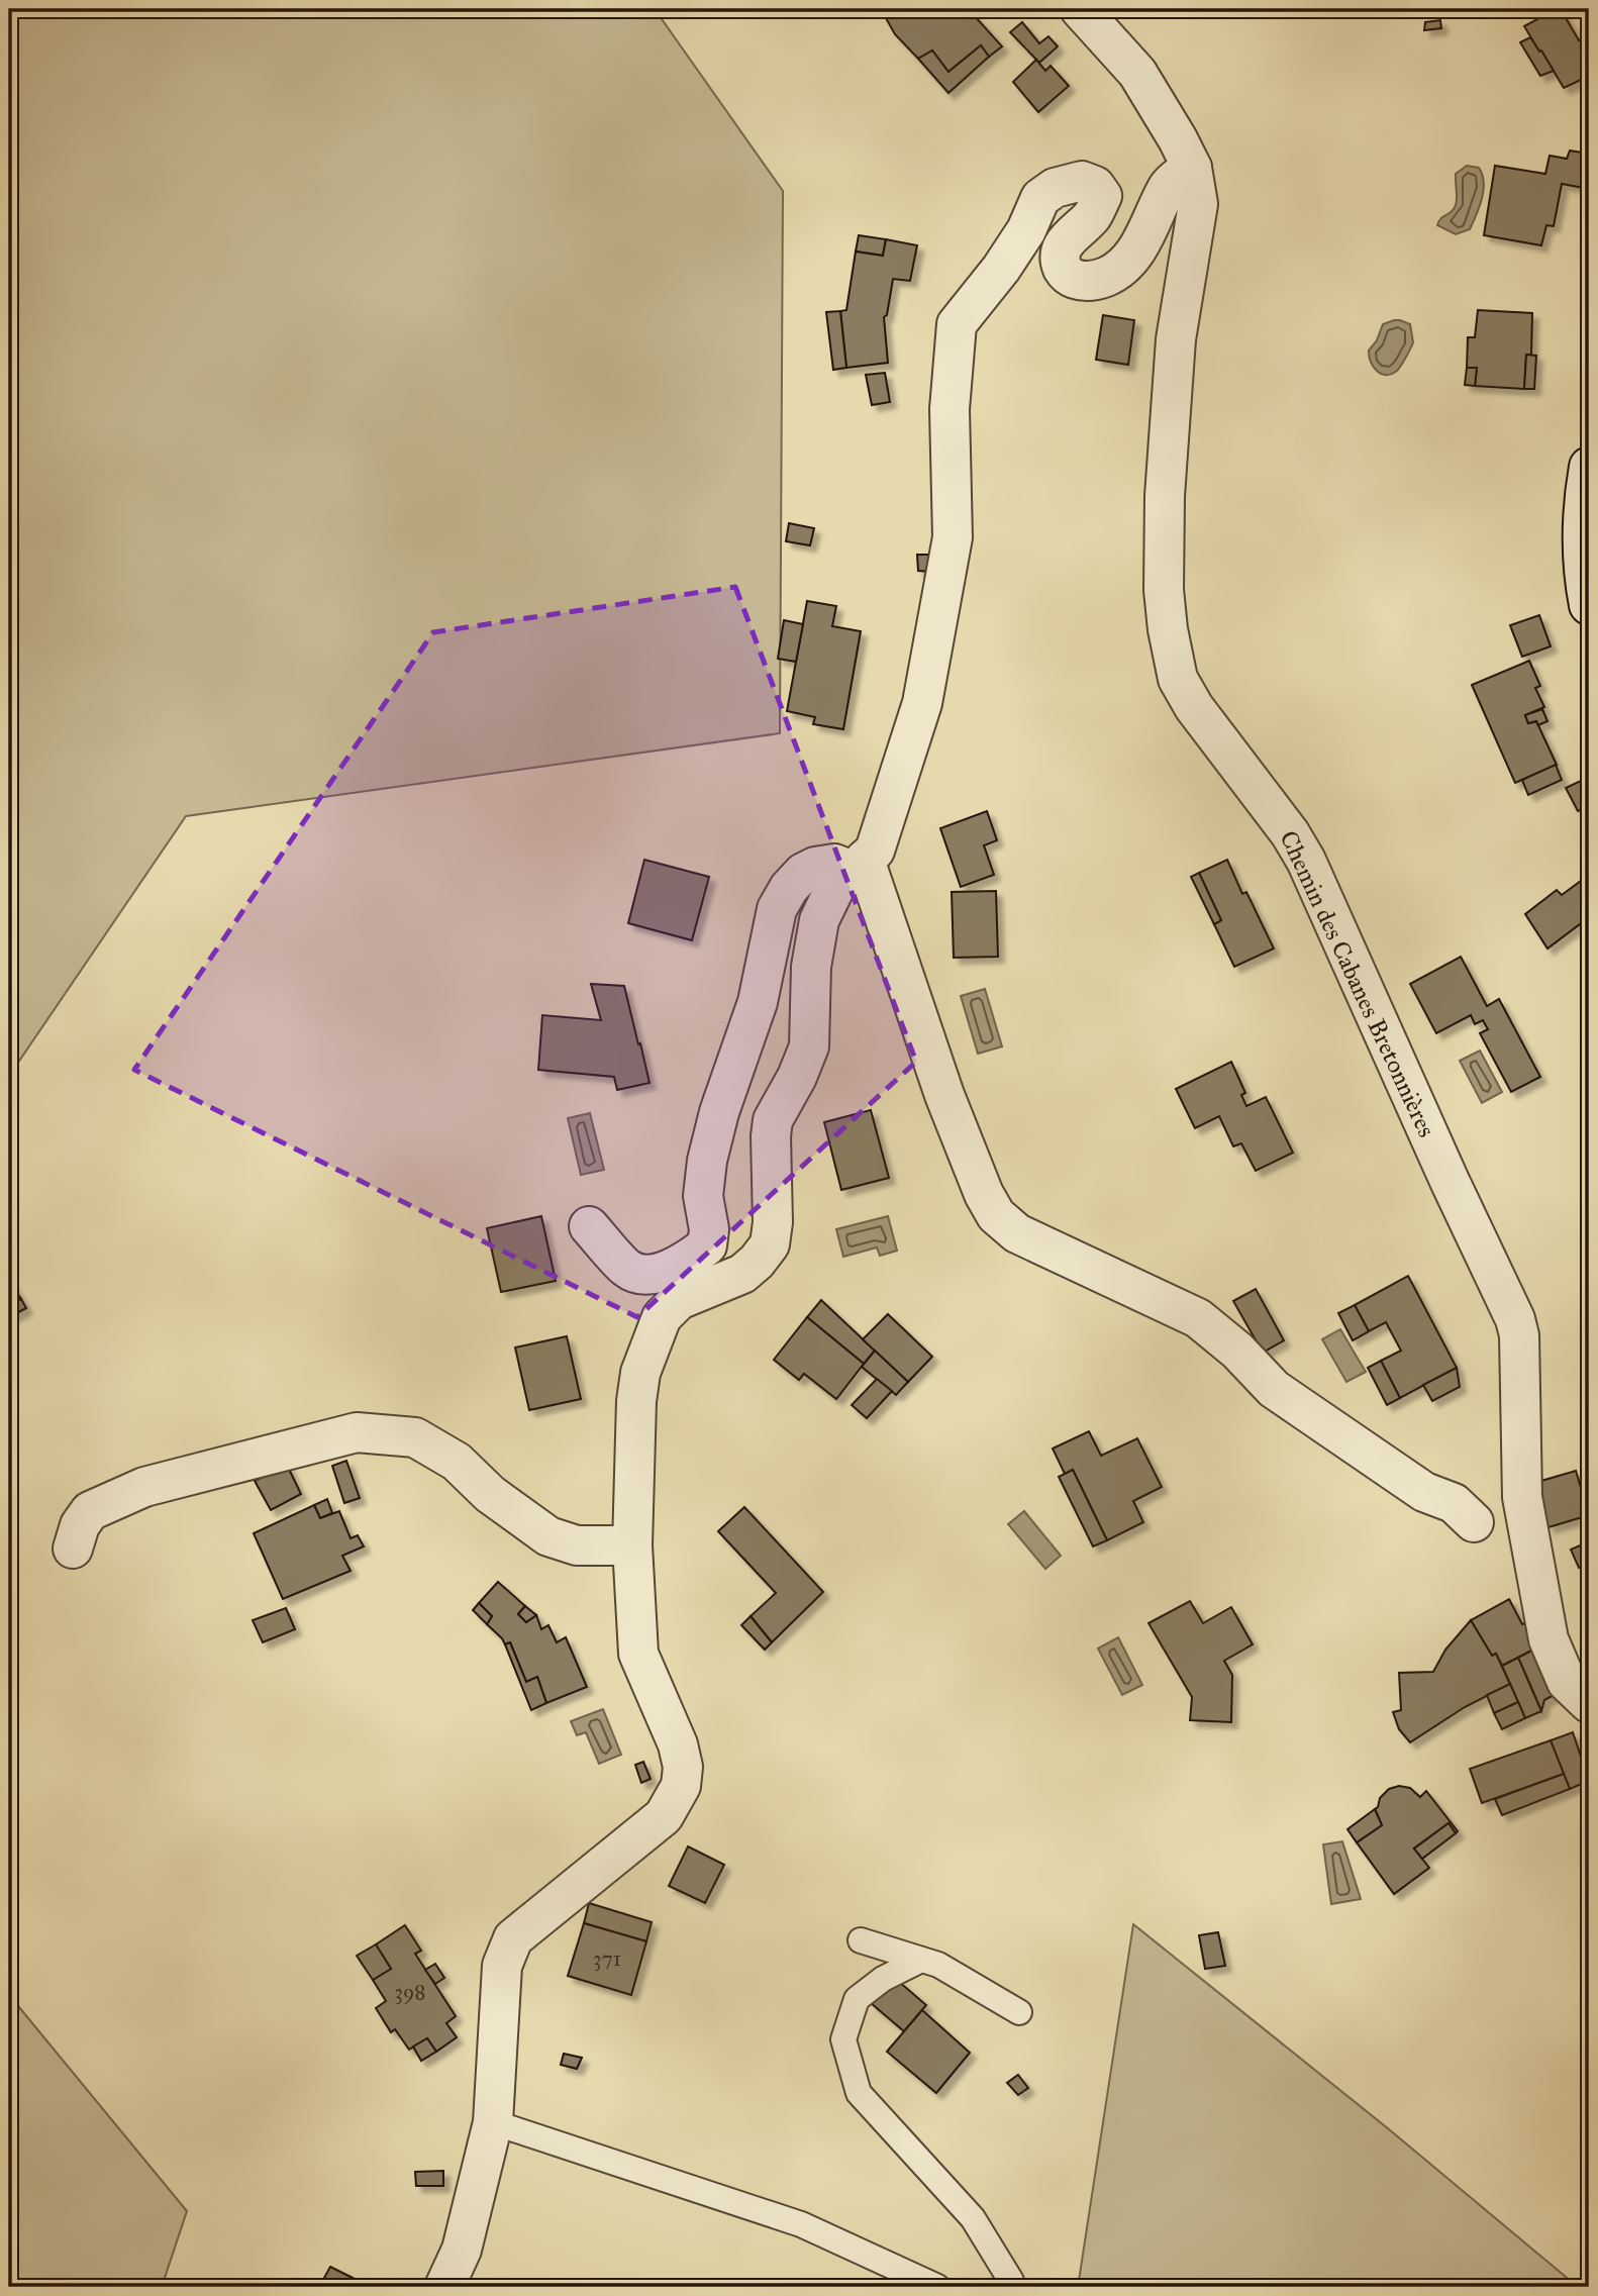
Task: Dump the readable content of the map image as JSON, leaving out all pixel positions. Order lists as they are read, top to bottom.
{
  "streets": {
    "street": ["Chemin des Cabanes Bretonnières"]
  },
  "house_numbers": ["371", "398"]
}
